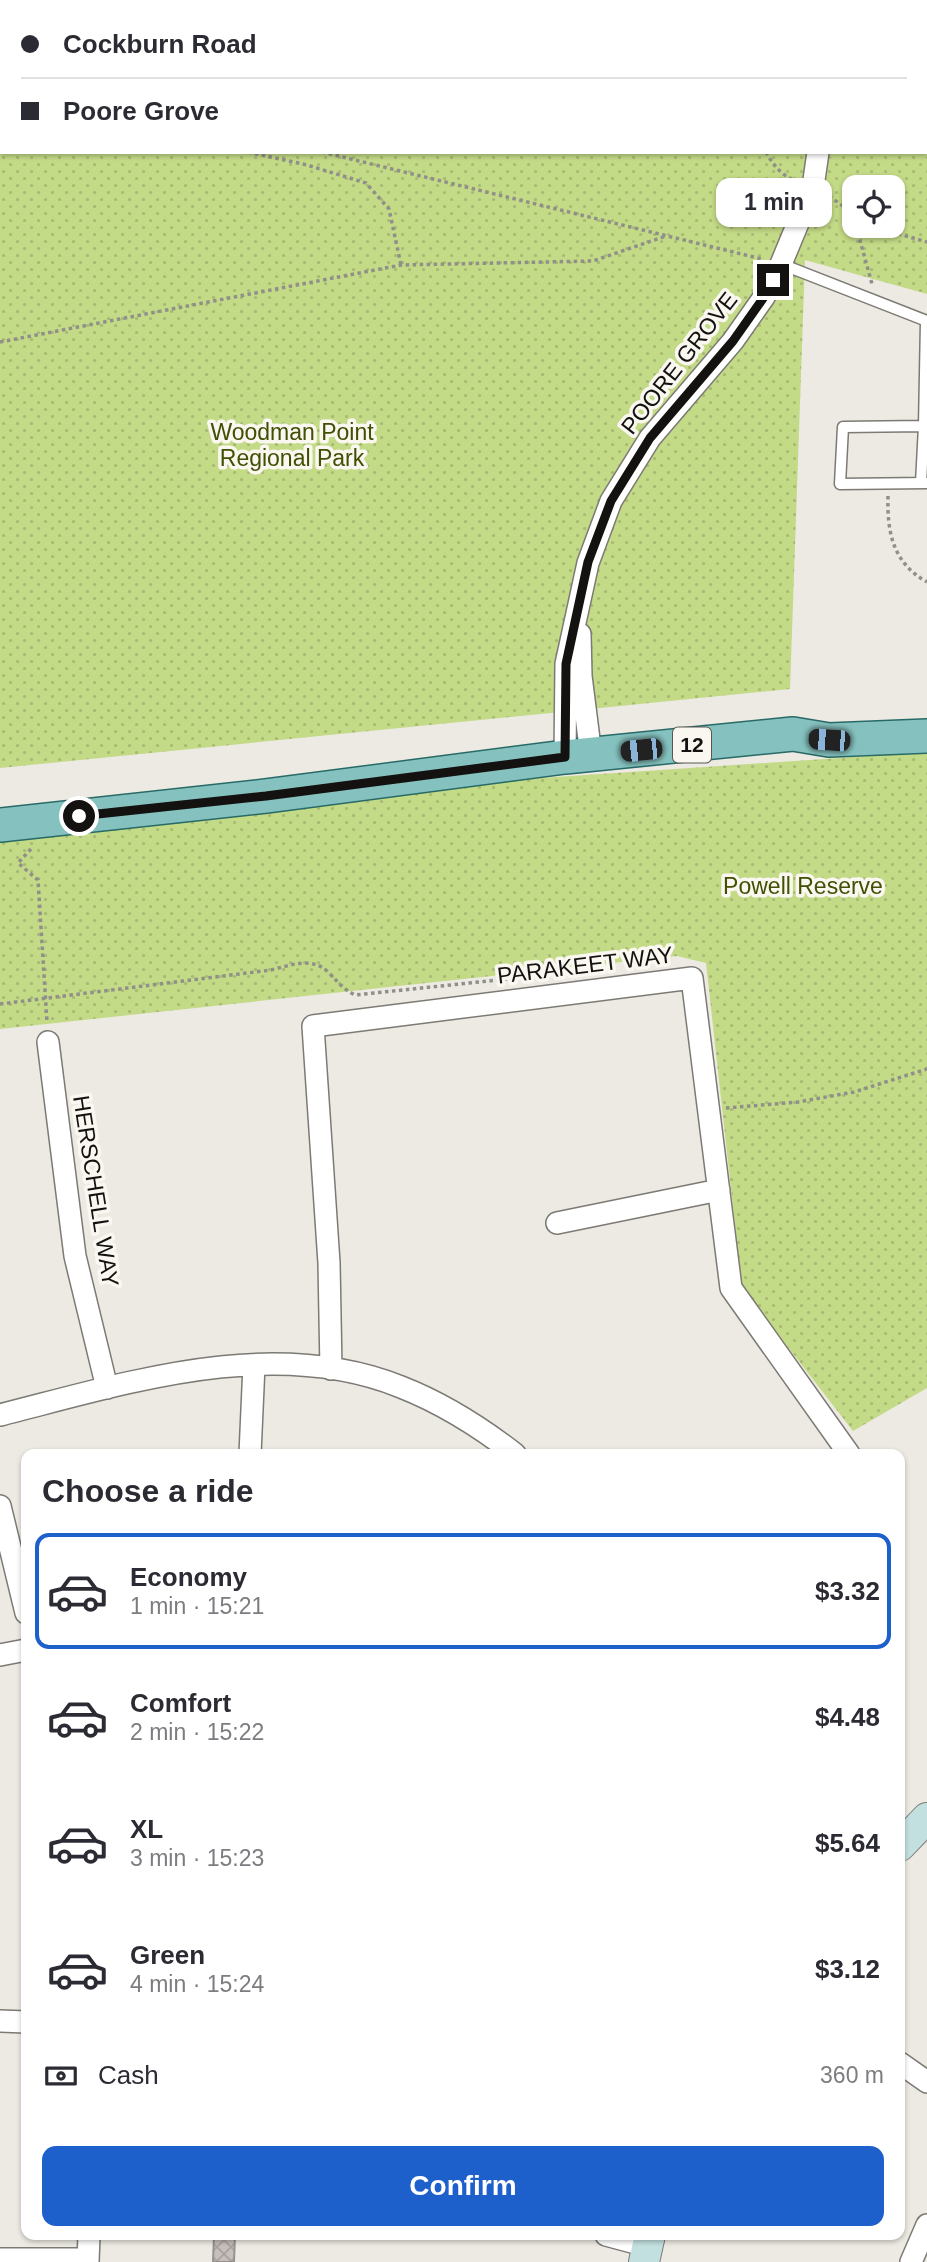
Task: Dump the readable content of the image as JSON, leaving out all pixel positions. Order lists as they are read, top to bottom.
{
  "streets": {
    "main road": ["12"],
    "street": ["POORE GROVE", "PARAKEET WAY", "HERSCHELL WAY"]
  },
  "crossings": [
    ["POORE GROVE", "12"]
  ],
  "parks": ["Woodman Point Regional Park", "Powell Reserve"],
  "page": {
    "banner": ["Cockburn Road", "Poore Grove"],
    "bubble": "1 min",
    "heading": "Choose a ride",
    "list": [
      {
        "name": "Economy",
        "note": "1 min · 15:21",
        "value": "$3.32"
      },
      {
        "name": "Comfort",
        "note": "2 min · 15:22",
        "value": "$4.48"
      },
      {
        "name": "XL",
        "note": "3 min · 15:23",
        "value": "$5.64"
      },
      {
        "name": "Green",
        "note": "4 min · 15:24",
        "value": "$3.12"
      }
    ],
    "pay": ["Cash", "360 m"],
    "buttons": "Confirm"
  }
}
